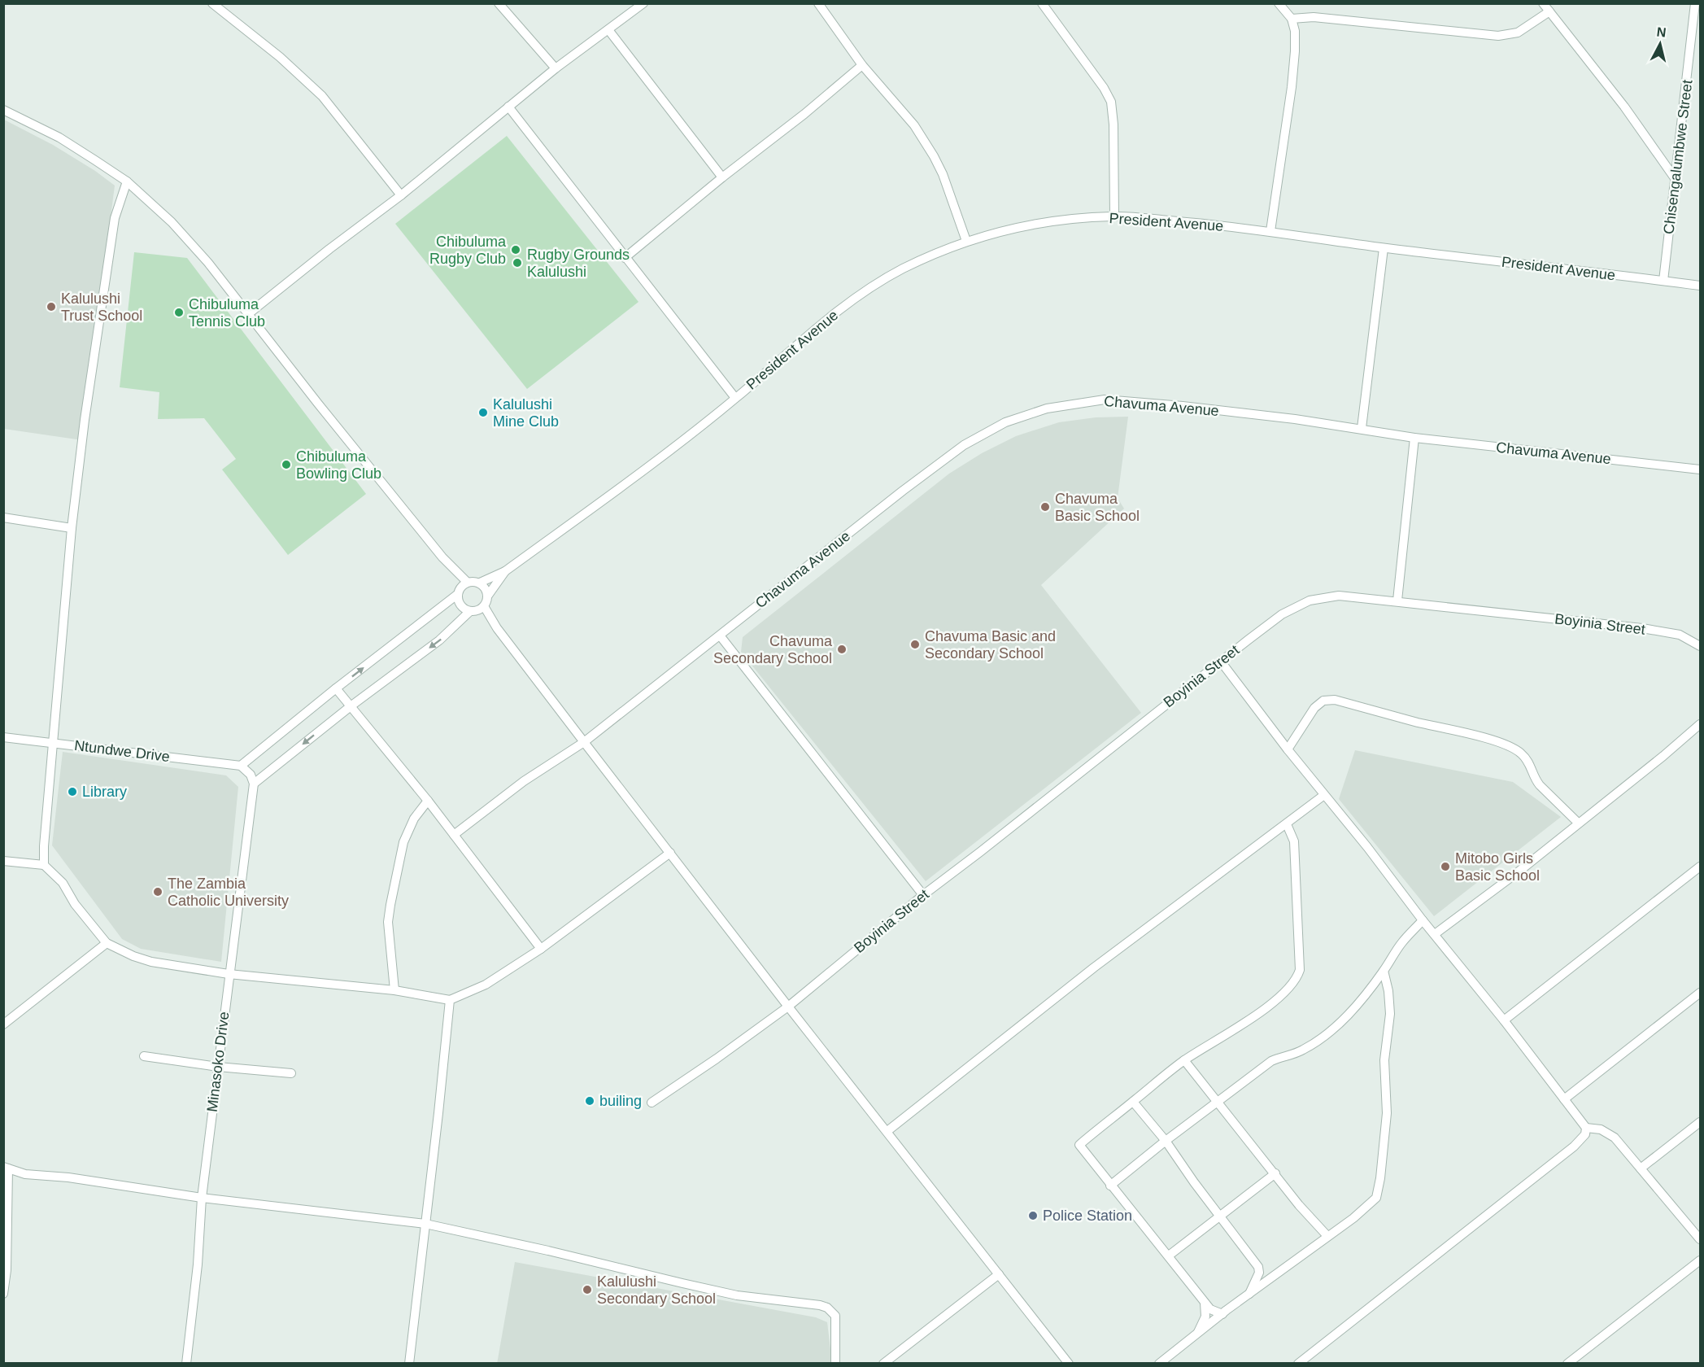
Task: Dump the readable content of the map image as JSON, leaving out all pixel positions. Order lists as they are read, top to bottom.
{
  "streets": {
    "street": [
      "Chisengalumbwe Street",
      "President Avenue",
      "Chavuma Avenue",
      "Boyinia Street",
      "Ntundwe Drive",
      "Minasoko Drive"
    ]
  },
  "crossings": [
    ["Chisengalumbwe Street", "President Avenue"]
  ],
  "places": [
    "Chibuluma Rugby Club",
    "Rugby Grounds Kalulushi",
    "Kalulushi Trust School",
    "Chibuluma Tennis Club",
    "Kalulushi Mine Club",
    "Chibuluma Bowling Club",
    "Chavuma Basic School",
    "Chavuma Basic and Secondary School",
    "Chavuma Secondary School",
    "Library",
    "Mitobo Girls Basic School",
    "The Zambia Catholic University",
    "builing",
    "Police Station",
    "Kalulushi Secondary School"
  ],
  "north": "top"
}
